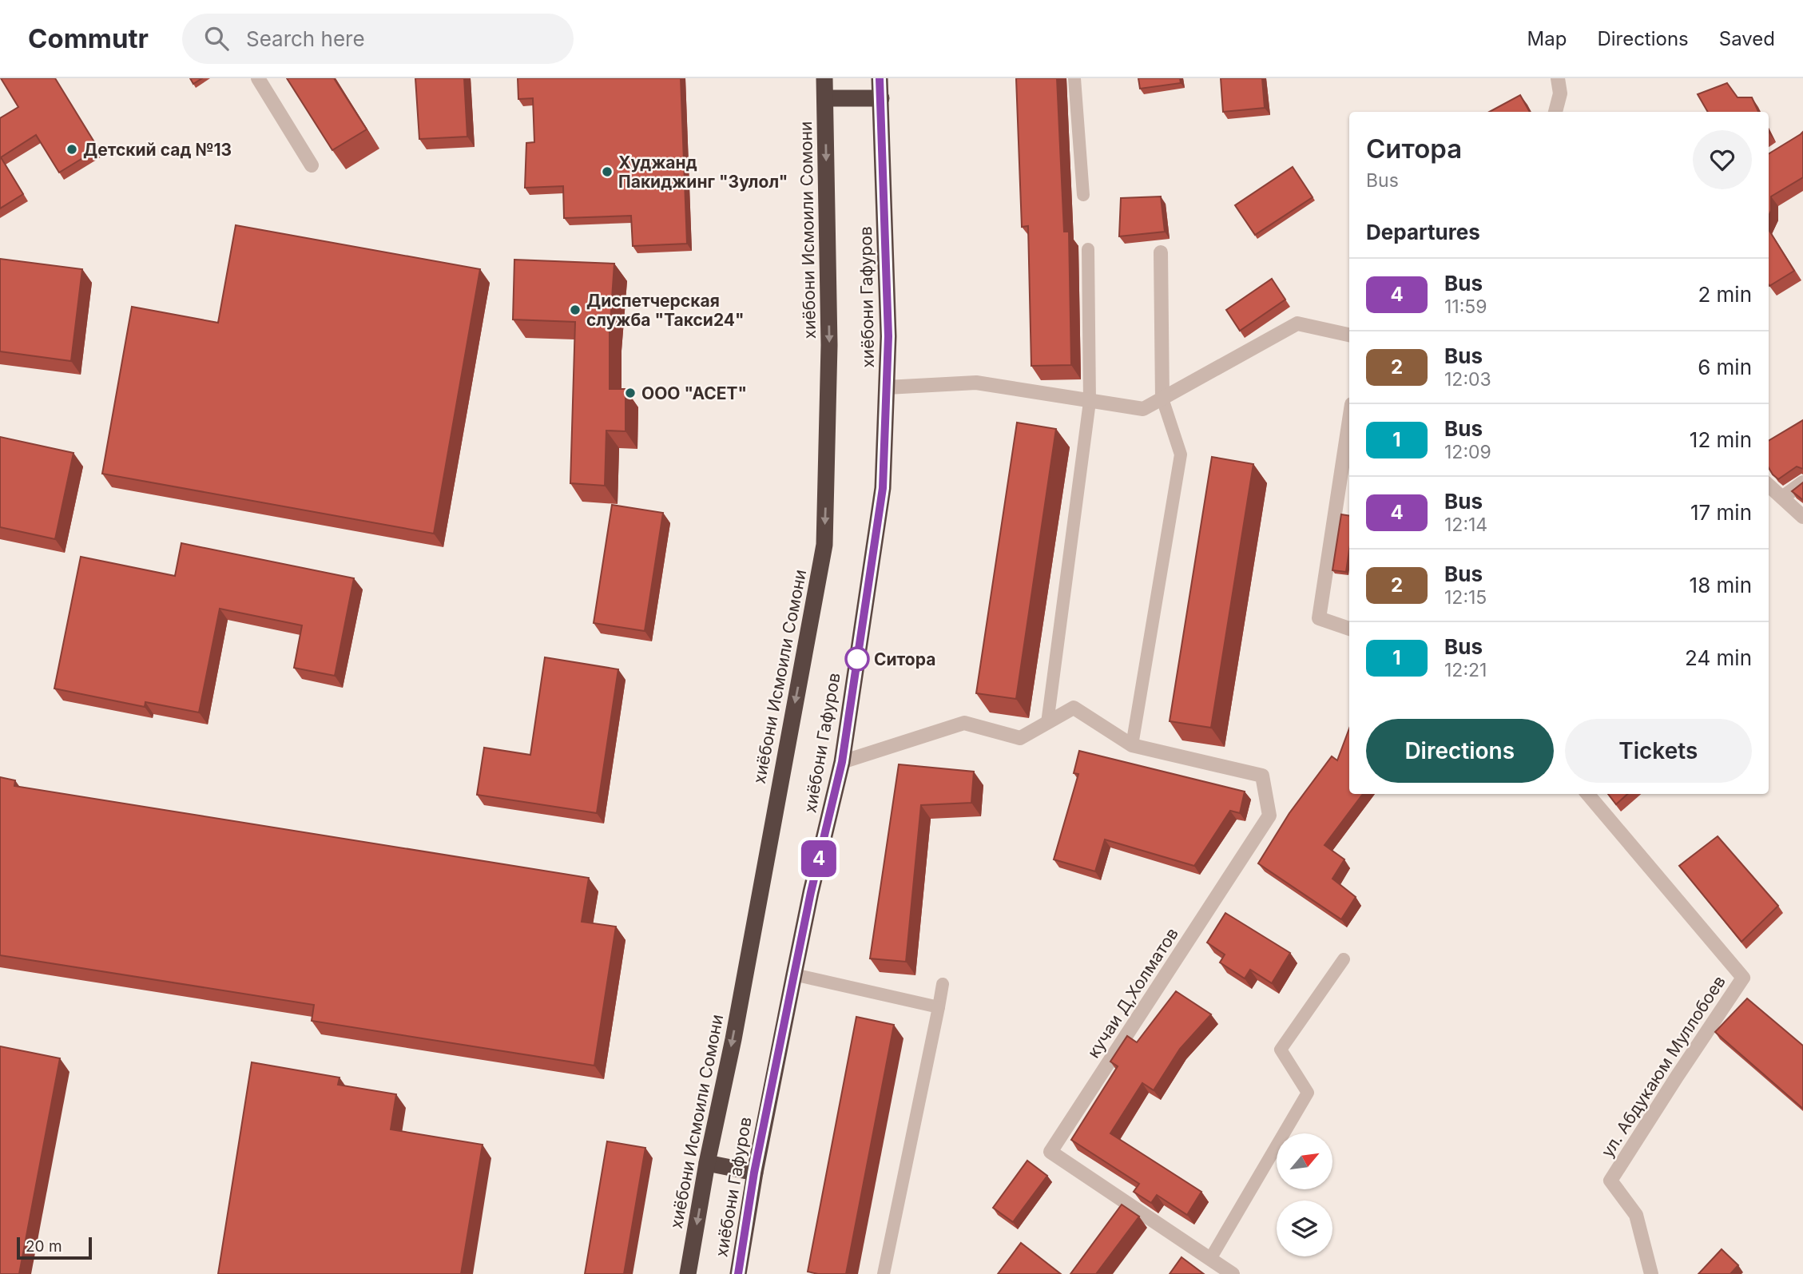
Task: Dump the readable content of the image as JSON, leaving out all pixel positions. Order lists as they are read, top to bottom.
{
  "streets": {
    "highway": ["хиёбони Исмоили Сомони", "хиёбони Гафуров"],
    "street": ["кучаи Д,Холматов", "ул. Абдукаюм Муллобоев"]
  },
  "one_way": ["хиёбони Исмоили Сомони"],
  "places": [
    "Детский сад №13",
    "Худжанд Пакиджинг \"Зулол\"",
    "Диспетчерская служба \"Такси24\"",
    "ООО \"АСЕТ\"",
    "Ситора"
  ],
  "lines": ["bus line 4"],
  "scale_bar": "20 m",
  "north": "top right",
  "page": {
    "header": "Commutr",
    "search": "Search here",
    "nav": ["Map", "Directions", "Saved"],
    "on_map": "4",
    "heading": [
      ["Ситора", "Bus"],
      "Departures"
    ],
    "list": [
      {
        "mark": "4",
        "name": "Bus",
        "note": "11:59",
        "value": "2 min"
      },
      {
        "mark": "2",
        "name": "Bus",
        "note": "12:03",
        "value": "6 min"
      },
      {
        "mark": "1",
        "name": "Bus",
        "note": "12:09",
        "value": "12 min"
      },
      {
        "mark": "4",
        "name": "Bus",
        "note": "12:14",
        "value": "17 min"
      },
      {
        "mark": "2",
        "name": "Bus",
        "note": "12:15",
        "value": "18 min"
      },
      {
        "mark": "1",
        "name": "Bus",
        "note": "12:21",
        "value": "24 min"
      }
    ],
    "buttons": ["Directions", "Tickets"],
    "scale": "20 m"
  }
}
